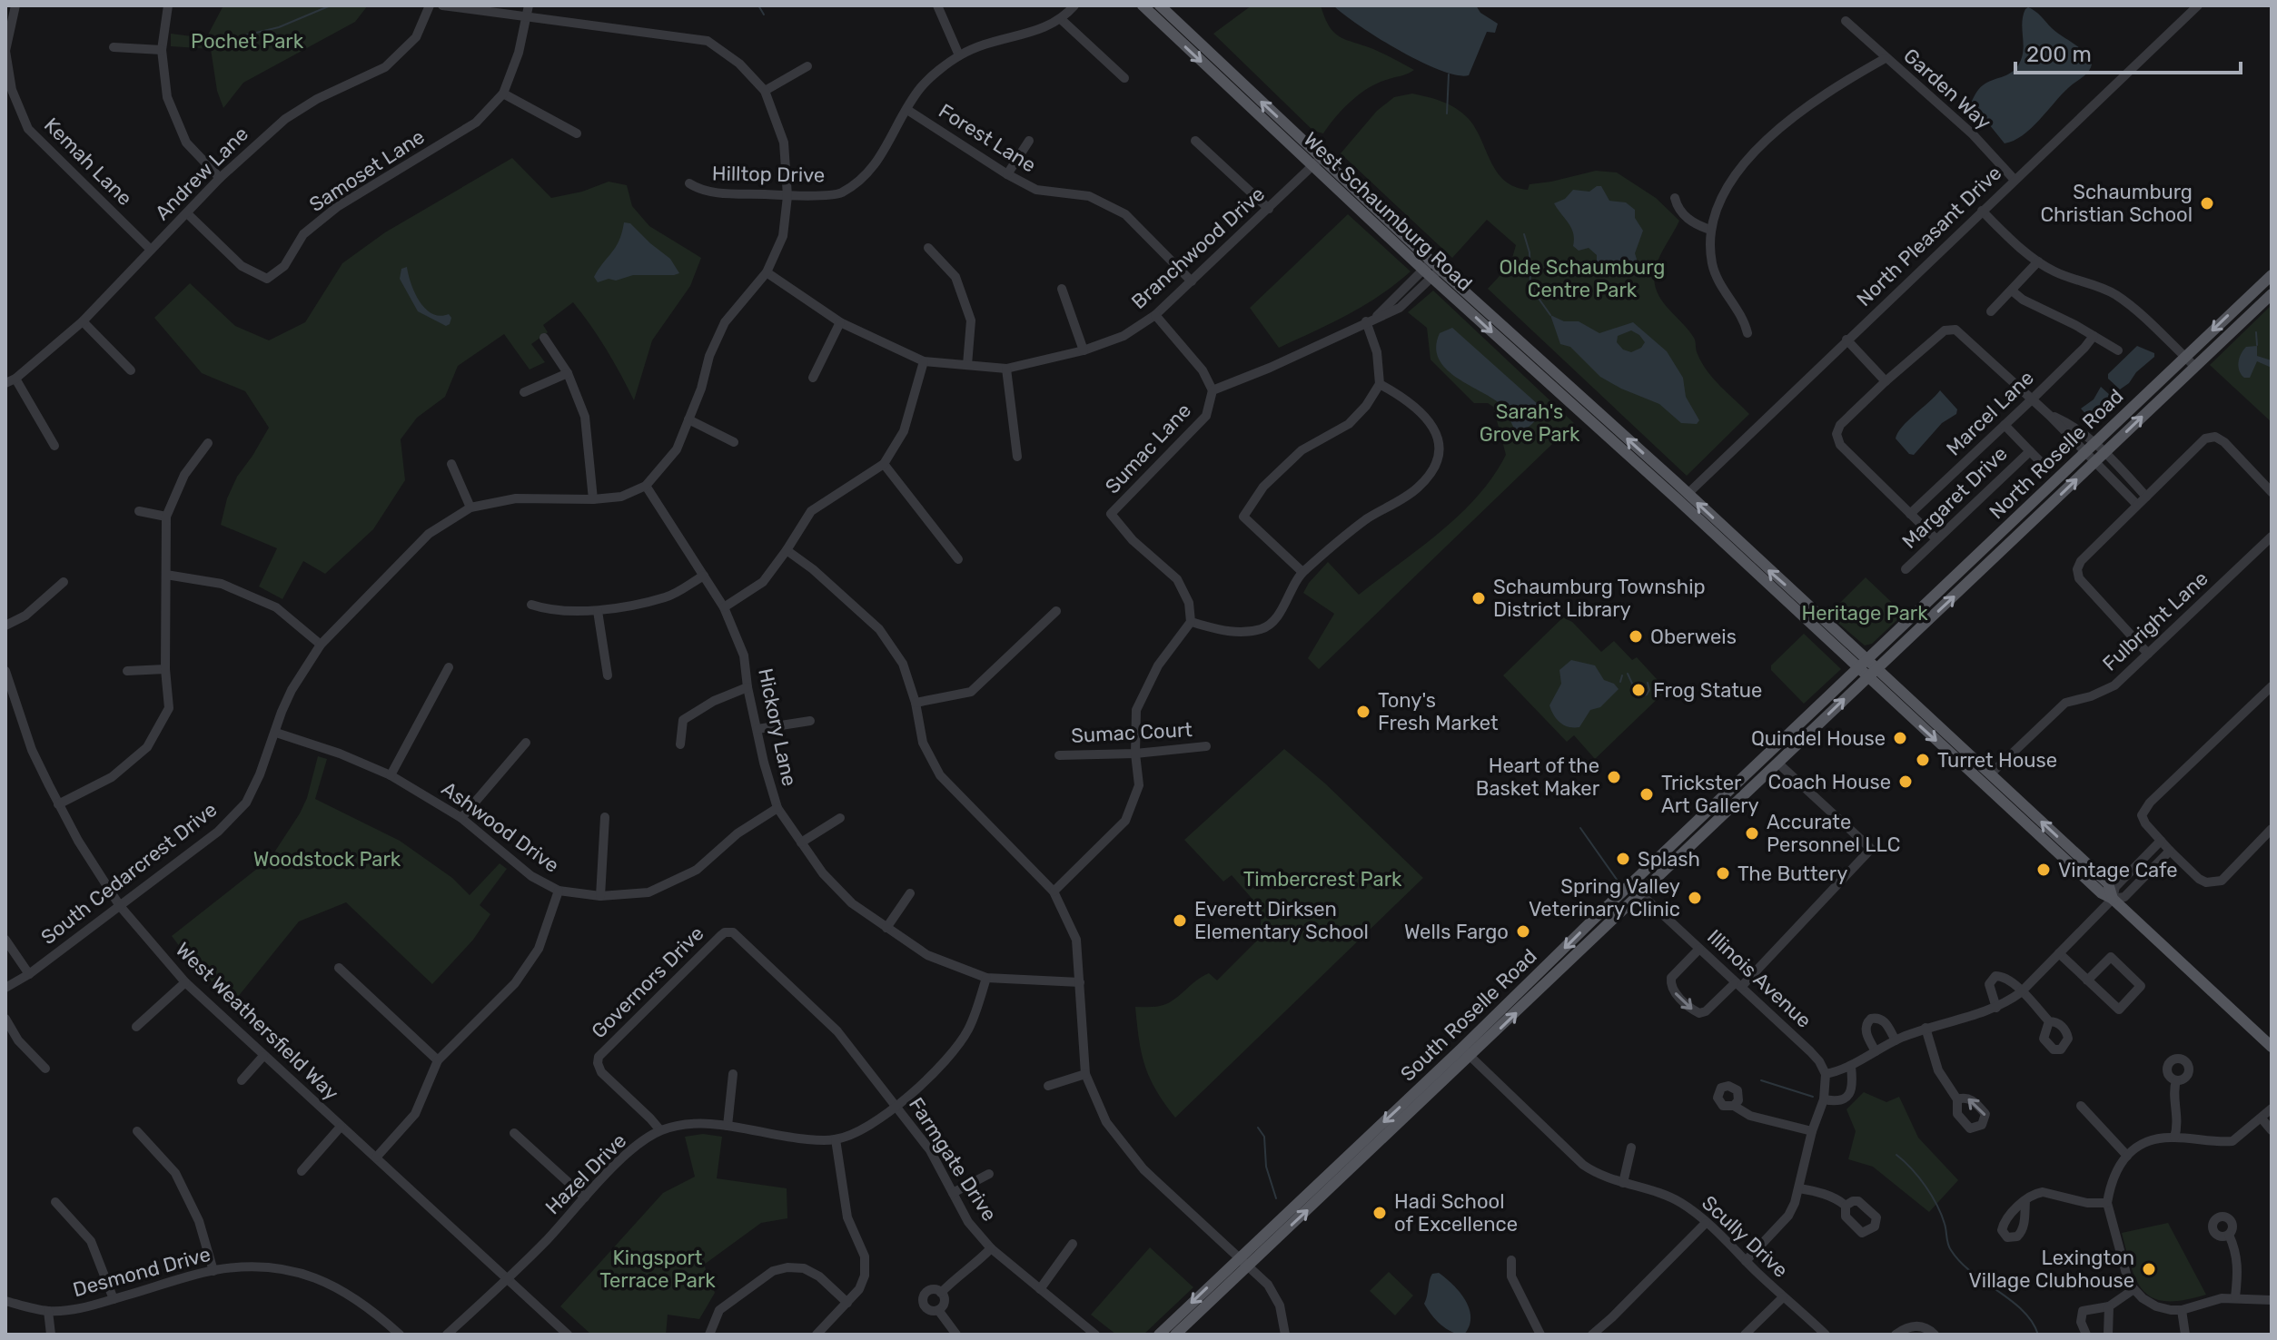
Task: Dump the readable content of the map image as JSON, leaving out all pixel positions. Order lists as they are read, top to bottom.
{
  "streets": {
    "main road": ["West Schaumburg Road", "North Roselle Road", "South Roselle Road"],
    "street": [
      "Garden Way",
      "Forest Lane",
      "Kemah Lane",
      "Samoset Lane",
      "Andrew Lane",
      "Hilltop Drive",
      "North Pleasant Drive",
      "Branchwood Drive",
      "Marcel Lane",
      "Sumac Lane",
      "Margaret Drive",
      "Fulbright Lane",
      "Hickory Lane",
      "Sumac Court",
      "Ashwood Drive",
      "South Cedarcrest Drive",
      "Illinois Avenue",
      "Governors Drive",
      "West Weathersfield Way",
      "Farmgate Drive",
      "Hazel Drive",
      "Scully Drive",
      "Desmond Drive"
    ]
  },
  "crossings": [
    ["Garden Way", "North Pleasant Drive"],
    ["Forest Lane", "Hilltop Drive"],
    ["Forest Lane", "Branchwood Drive"],
    ["Kemah Lane", "Andrew Lane"],
    ["Samoset Lane", "Andrew Lane"],
    ["West Schaumburg Road", "North Pleasant Drive"],
    ["West Schaumburg Road", "Branchwood Drive"],
    ["West Schaumburg Road", "Sumac Lane"],
    ["West Schaumburg Road", "North Roselle Road"],
    ["West Schaumburg Road", "South Roselle Road"],
    ["Marcel Lane", "Margaret Drive"],
    ["North Roselle Road", "South Roselle Road"],
    ["Hickory Lane", "Ashwood Drive"],
    ["Hickory Lane", "South Cedarcrest Drive"],
    ["Ashwood Drive", "South Cedarcrest Drive"],
    ["South Cedarcrest Drive", "West Weathersfield Way"],
    ["Illinois Avenue", "South Roselle Road"],
    ["Governors Drive", "Farmgate Drive"],
    ["Governors Drive", "Hazel Drive"],
    ["South Roselle Road", "Scully Drive"],
    ["West Weathersfield Way", "Hazel Drive"]
  ],
  "parks": [
    "Pochet Park",
    "Olde Schaumburg Centre Park",
    "Sarah's Grove Park",
    "Heritage Park",
    "Woodstock Park",
    "Timbercrest Park",
    "Kingsport Terrace Park"
  ],
  "places": [
    "Schaumburg Christian School",
    "Schaumburg Township District Library",
    "Oberweis",
    "Frog Statue",
    "Tony's Fresh Market",
    "Quindel House",
    "Turret House",
    "Heart of the Basket Maker",
    "Coach House",
    "Trickster Art Gallery",
    "Accurate Personnel LLC",
    "Splash",
    "Vintage Cafe",
    "The Buttery",
    "Spring Valley Veterinary Clinic",
    "Everett Dirksen Elementary School",
    "Wells Fargo",
    "Hadi School of Excellence",
    "Lexington Village Clubhouse"
  ],
  "scale_bar": "200 m"
}
